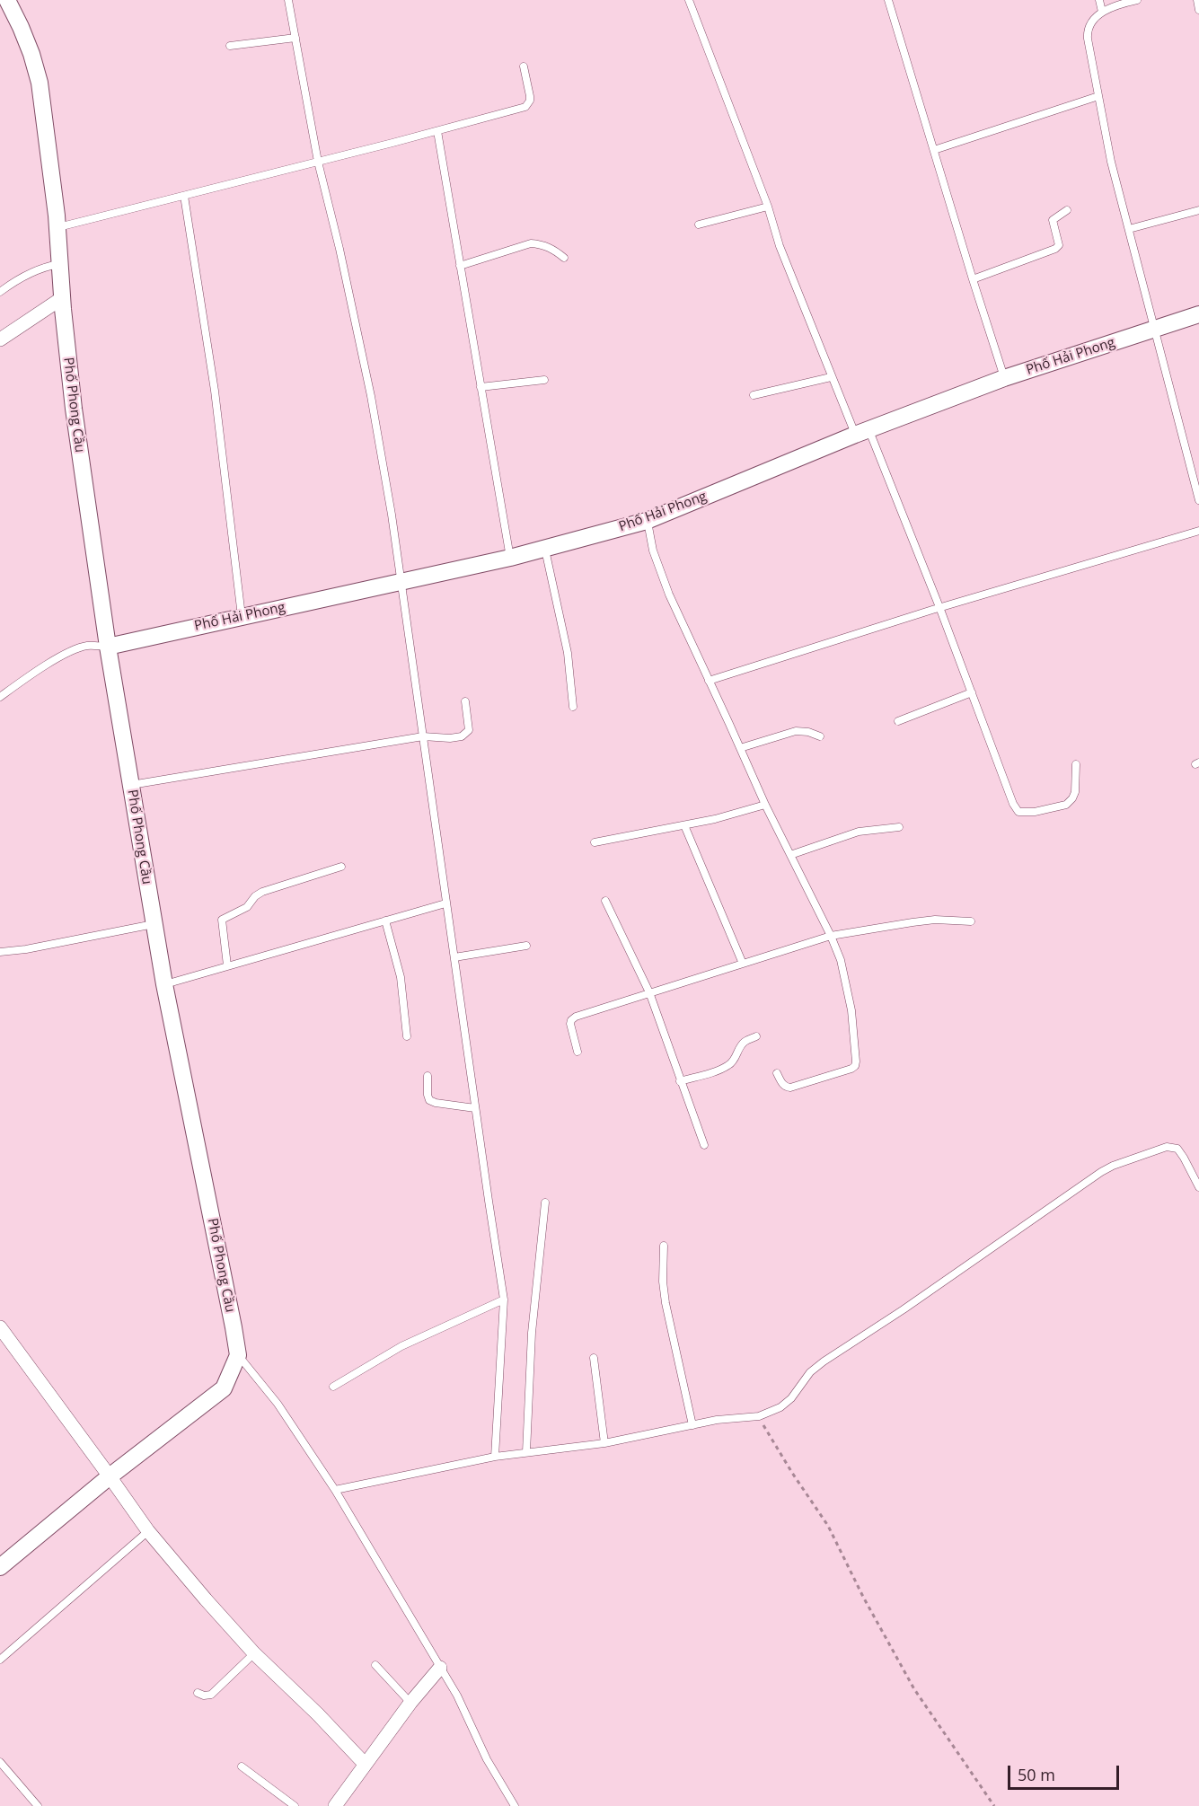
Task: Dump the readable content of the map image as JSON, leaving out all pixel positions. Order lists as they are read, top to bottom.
{
  "streets": {
    "street": ["Phố Hải Phong", "Phố Phong Cầu"]
  },
  "crossings": [
    ["Phố Hải Phong", "Phố Phong Cầu"]
  ],
  "scale_bar": "50 m"
}
